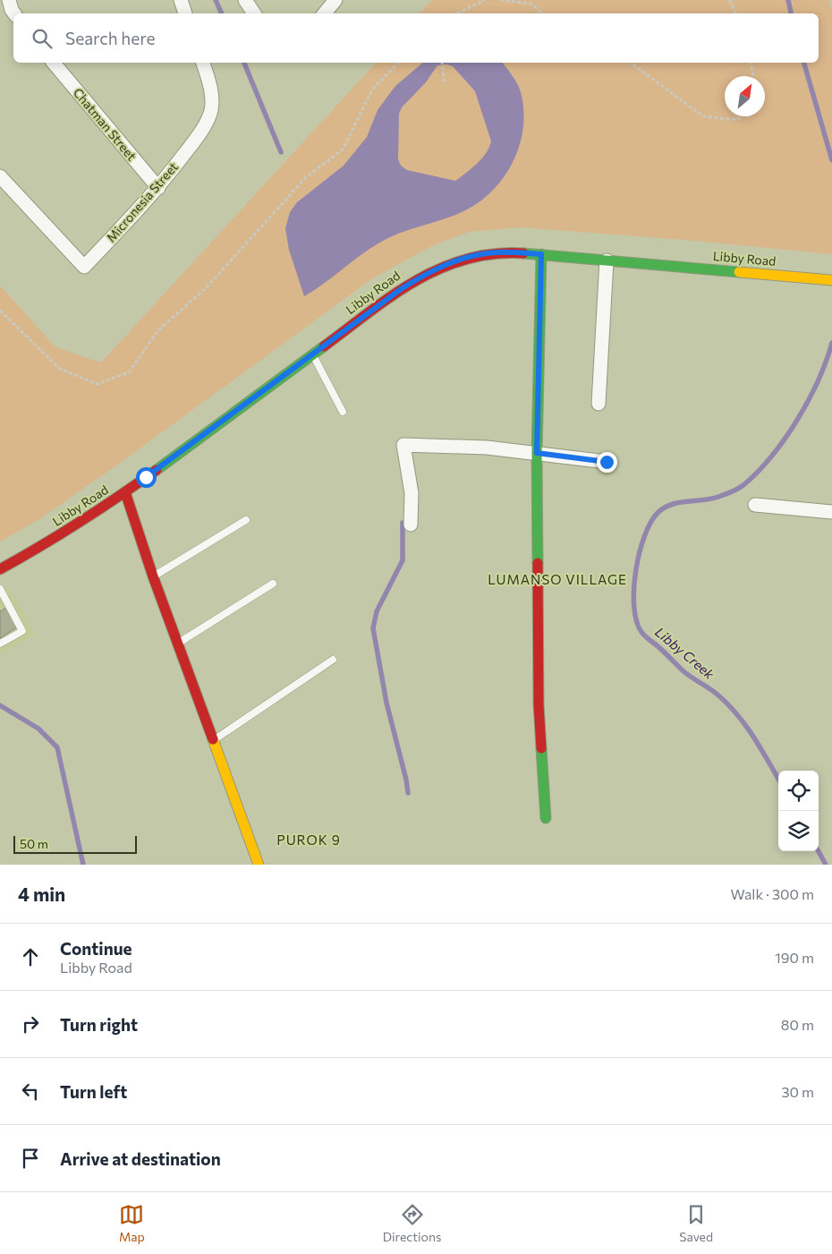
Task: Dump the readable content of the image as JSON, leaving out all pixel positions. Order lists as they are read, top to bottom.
{
  "streets": {
    "street": ["Chatman Street", "Micronesia Street", "Libby Road"]
  },
  "crossings": [
    ["Chatman Street", "Micronesia Street"]
  ],
  "districts": ["LUMANSO VILLAGE", "PUROK 9"],
  "water": ["Libby Creek"],
  "scale_bar": "50 m",
  "north": "top right",
  "page": {
    "search": "Search here",
    "scale": "50 m",
    "heading": ["4 min", "Walk · 300 m"],
    "list": [
      ["Continue", "Libby Road", "190 m"],
      ["Turn right", "80 m"],
      ["Turn left", "30 m"],
      "Arrive at destination"
    ],
    "nav": ["Map", "Directions", "Saved"]
  }
}
